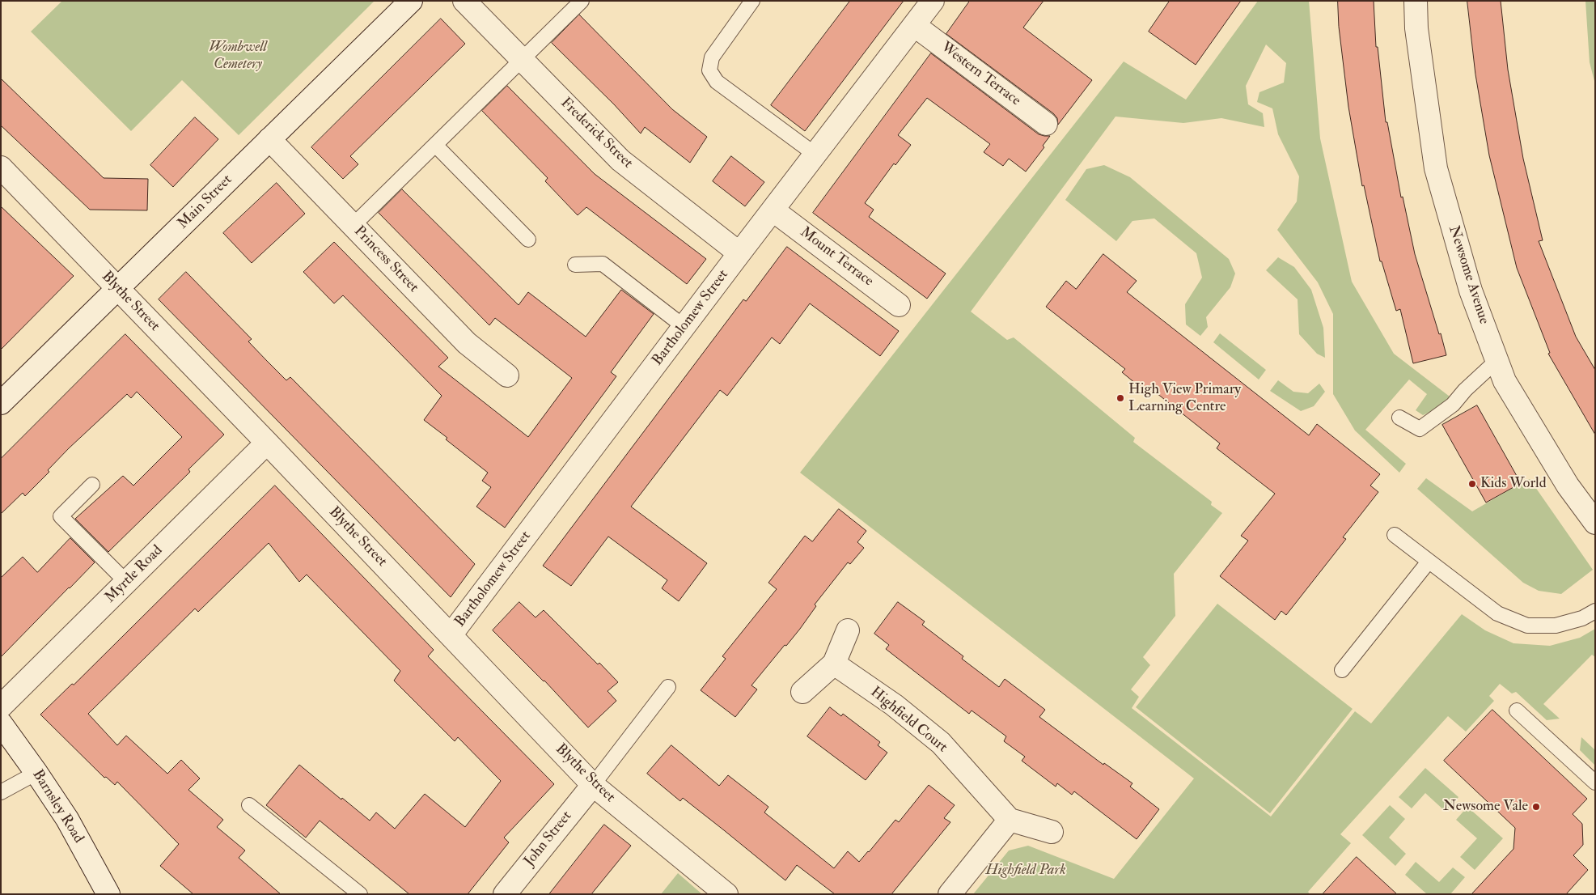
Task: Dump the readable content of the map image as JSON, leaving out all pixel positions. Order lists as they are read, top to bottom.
{
  "streets": {
    "street": [
      "Western Terrace",
      "Frederick Street",
      "Main Street",
      "Mount Terrace",
      "Princess Street",
      "Newsome Avenue",
      "Blythe Street",
      "Bartholomew Street",
      "Myrtle Road",
      "Highfield Court",
      "Barnsley Road",
      "John Street"
    ]
  },
  "crossings": [
    ["Western Terrace", "Bartholomew Street"],
    ["Frederick Street", "Bartholomew Street"],
    ["Main Street", "Princess Street"],
    ["Main Street", "Blythe Street"],
    ["Mount Terrace", "Bartholomew Street"],
    ["Blythe Street", "Bartholomew Street"],
    ["Blythe Street", "Myrtle Road"],
    ["Blythe Street", "John Street"]
  ],
  "parks": ["Wombwell Cemetery", "Highfield Park"],
  "places": ["High View Primary Learning Centre", "Kids World", "Newsome Vale"]
}
